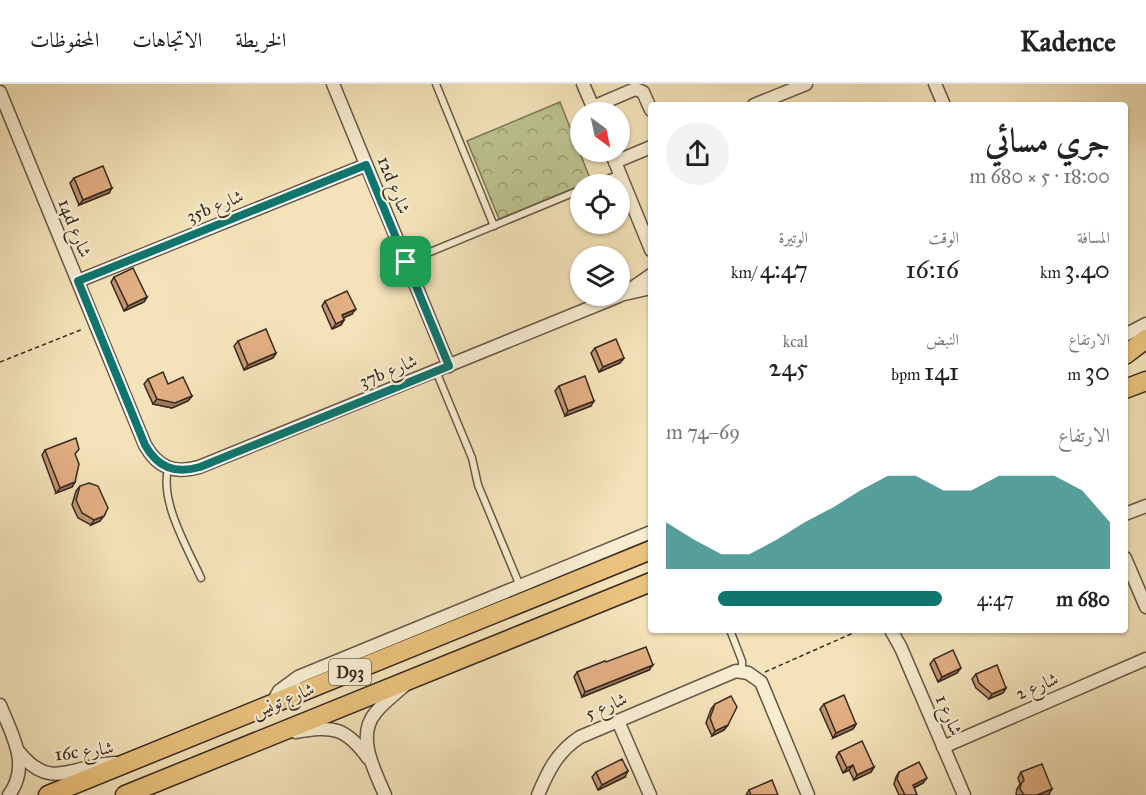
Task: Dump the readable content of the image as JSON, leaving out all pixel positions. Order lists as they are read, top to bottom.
{
  "streets": {
    "main road": ["D93", "شارع تونس"],
    "street": [
      "12d شارع",
      "35b شارع",
      "14d شارع",
      "37b شارع",
      "شارع 2",
      "شارع 5",
      "شارع 1",
      "16c شارع"
    ]
  },
  "crossings": [
    ["12d شارع", "35b شارع"],
    ["12d شارع", "37b شارع"],
    ["35b شارع", "14d شارع"],
    ["14d شارع", "37b شارع"],
    ["شارع 2", "شارع 1"],
    ["شارع تونس", "16c شارع"]
  ],
  "north": "bottom right",
  "page": {
    "header": "Kadence",
    "nav": ["الخريطة", "الاتجاهات", "المحفوظات"],
    "heading": ["جري مسائي", "18:00 · 5 × 680 m"],
    "stats": [
      ["المسافة", "3.40 km"],
      ["الوقت", "16:16"],
      ["الوتيرة", "4:47 /km"],
      ["الارتفاع", "30 m"],
      ["النبض", "141 bpm"],
      ["kcal", "245"]
    ],
    "chart": ["الارتفاع", "69–74 m"],
    "list": [
      {
        "name": "680 m",
        "note": "4:47"
      }
    ]
  }
}
